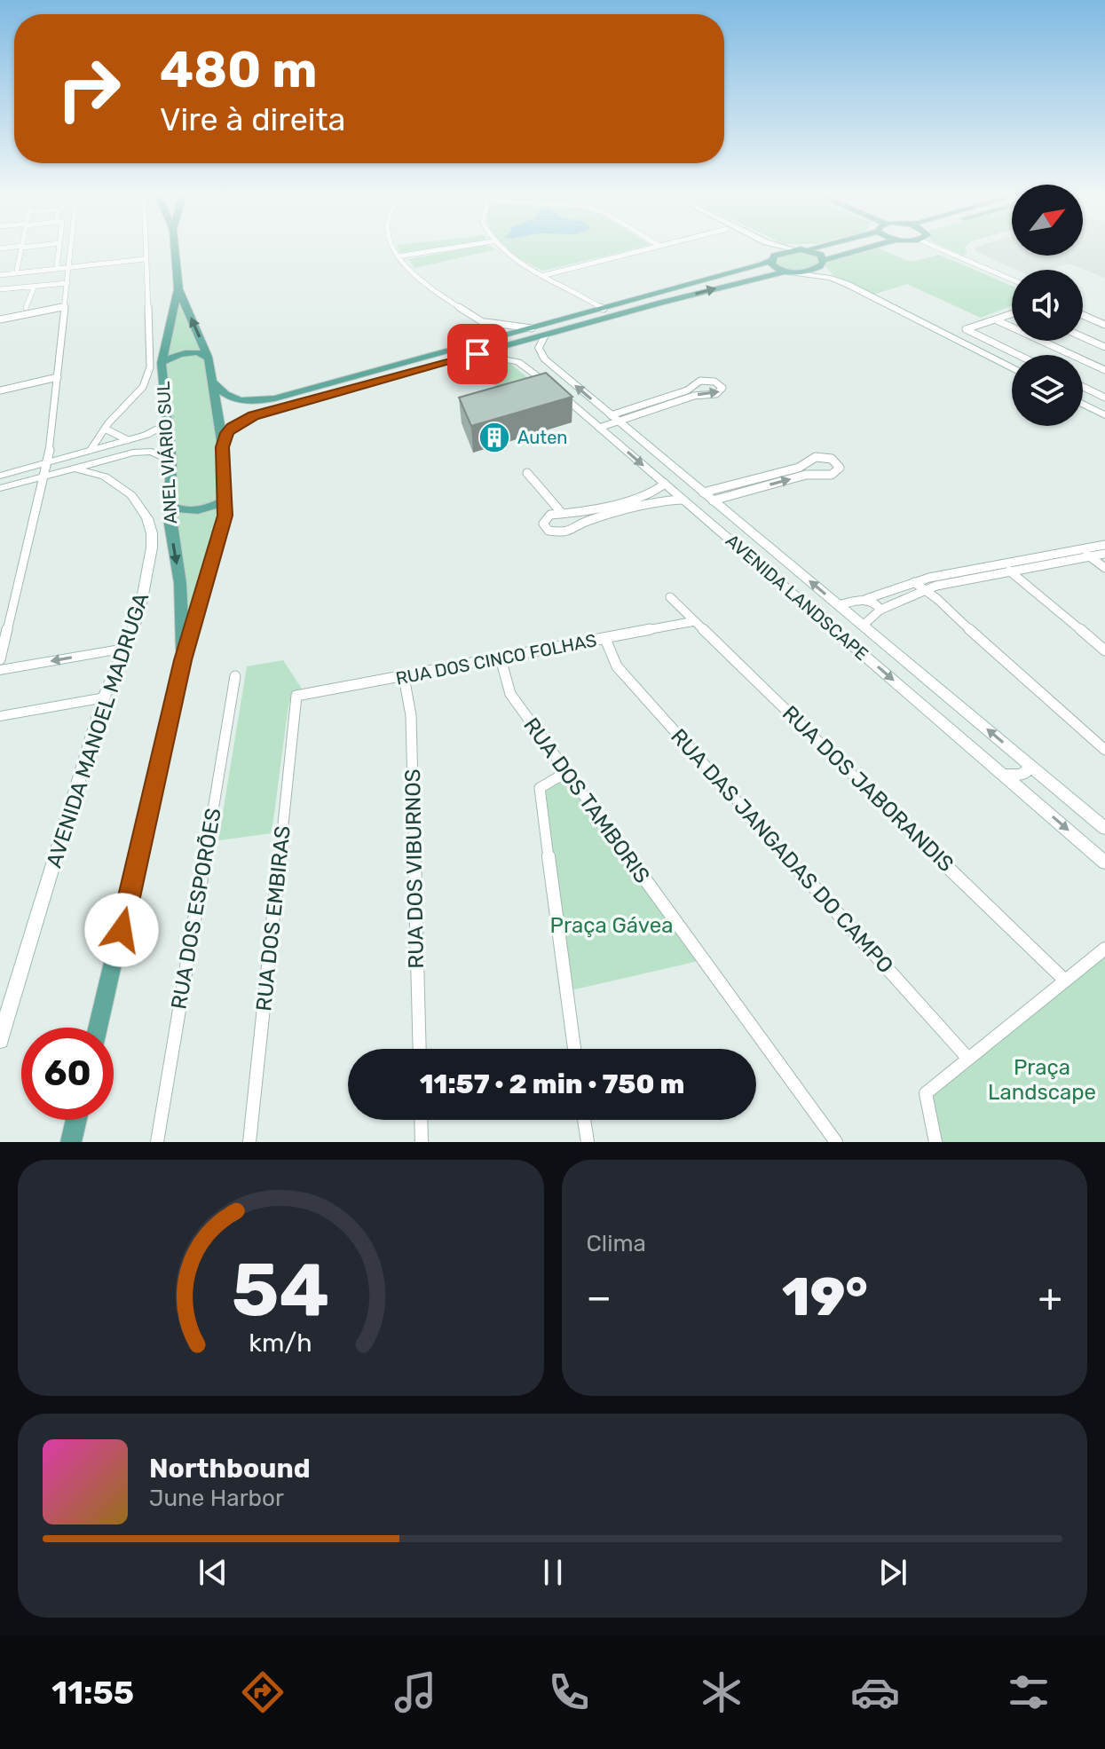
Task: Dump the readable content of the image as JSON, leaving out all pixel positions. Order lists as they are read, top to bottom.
{
  "streets": {
    "main road": ["ANEL VIÁRIO SUL"],
    "street": [
      "AVENIDA LANDSCAPE",
      "RUA DOS CINCO FOLHAS",
      "AVENIDA MANOEL MADRUGA",
      "RUA DOS JABORANDIS",
      "RUA DOS TAMBORIS",
      "RUA DAS JANGADAS DO CAMPO",
      "RUA DOS VIBURNOS",
      "RUA DOS ESPORÕES",
      "RUA DOS EMBIRAS"
    ]
  },
  "crossings": [
    ["RUA DOS CINCO FOLHAS", "RUA DOS JABORANDIS"],
    ["RUA DOS CINCO FOLHAS", "RUA DOS TAMBORIS"],
    ["RUA DOS CINCO FOLHAS", "RUA DAS JANGADAS DO CAMPO"],
    ["RUA DOS CINCO FOLHAS", "RUA DOS VIBURNOS"],
    ["RUA DOS CINCO FOLHAS", "RUA DOS EMBIRAS"]
  ],
  "parks": ["Praça Gávea", "Praça Landscape"],
  "places": {
    "building": ["Auten"]
  },
  "north": "top right",
  "page": {
    "turn": ["480 m", "Vire à direita"],
    "limit": "60",
    "trip": "11:57 · 2 min · 750 m",
    "tile": "Clima",
    "heat": ["−", "19°", "+"],
    "song": ["Northbound", "June Harbor"],
    "tabs": "11:55",
    "gauge": ["54", "km/h"]
  }
}
